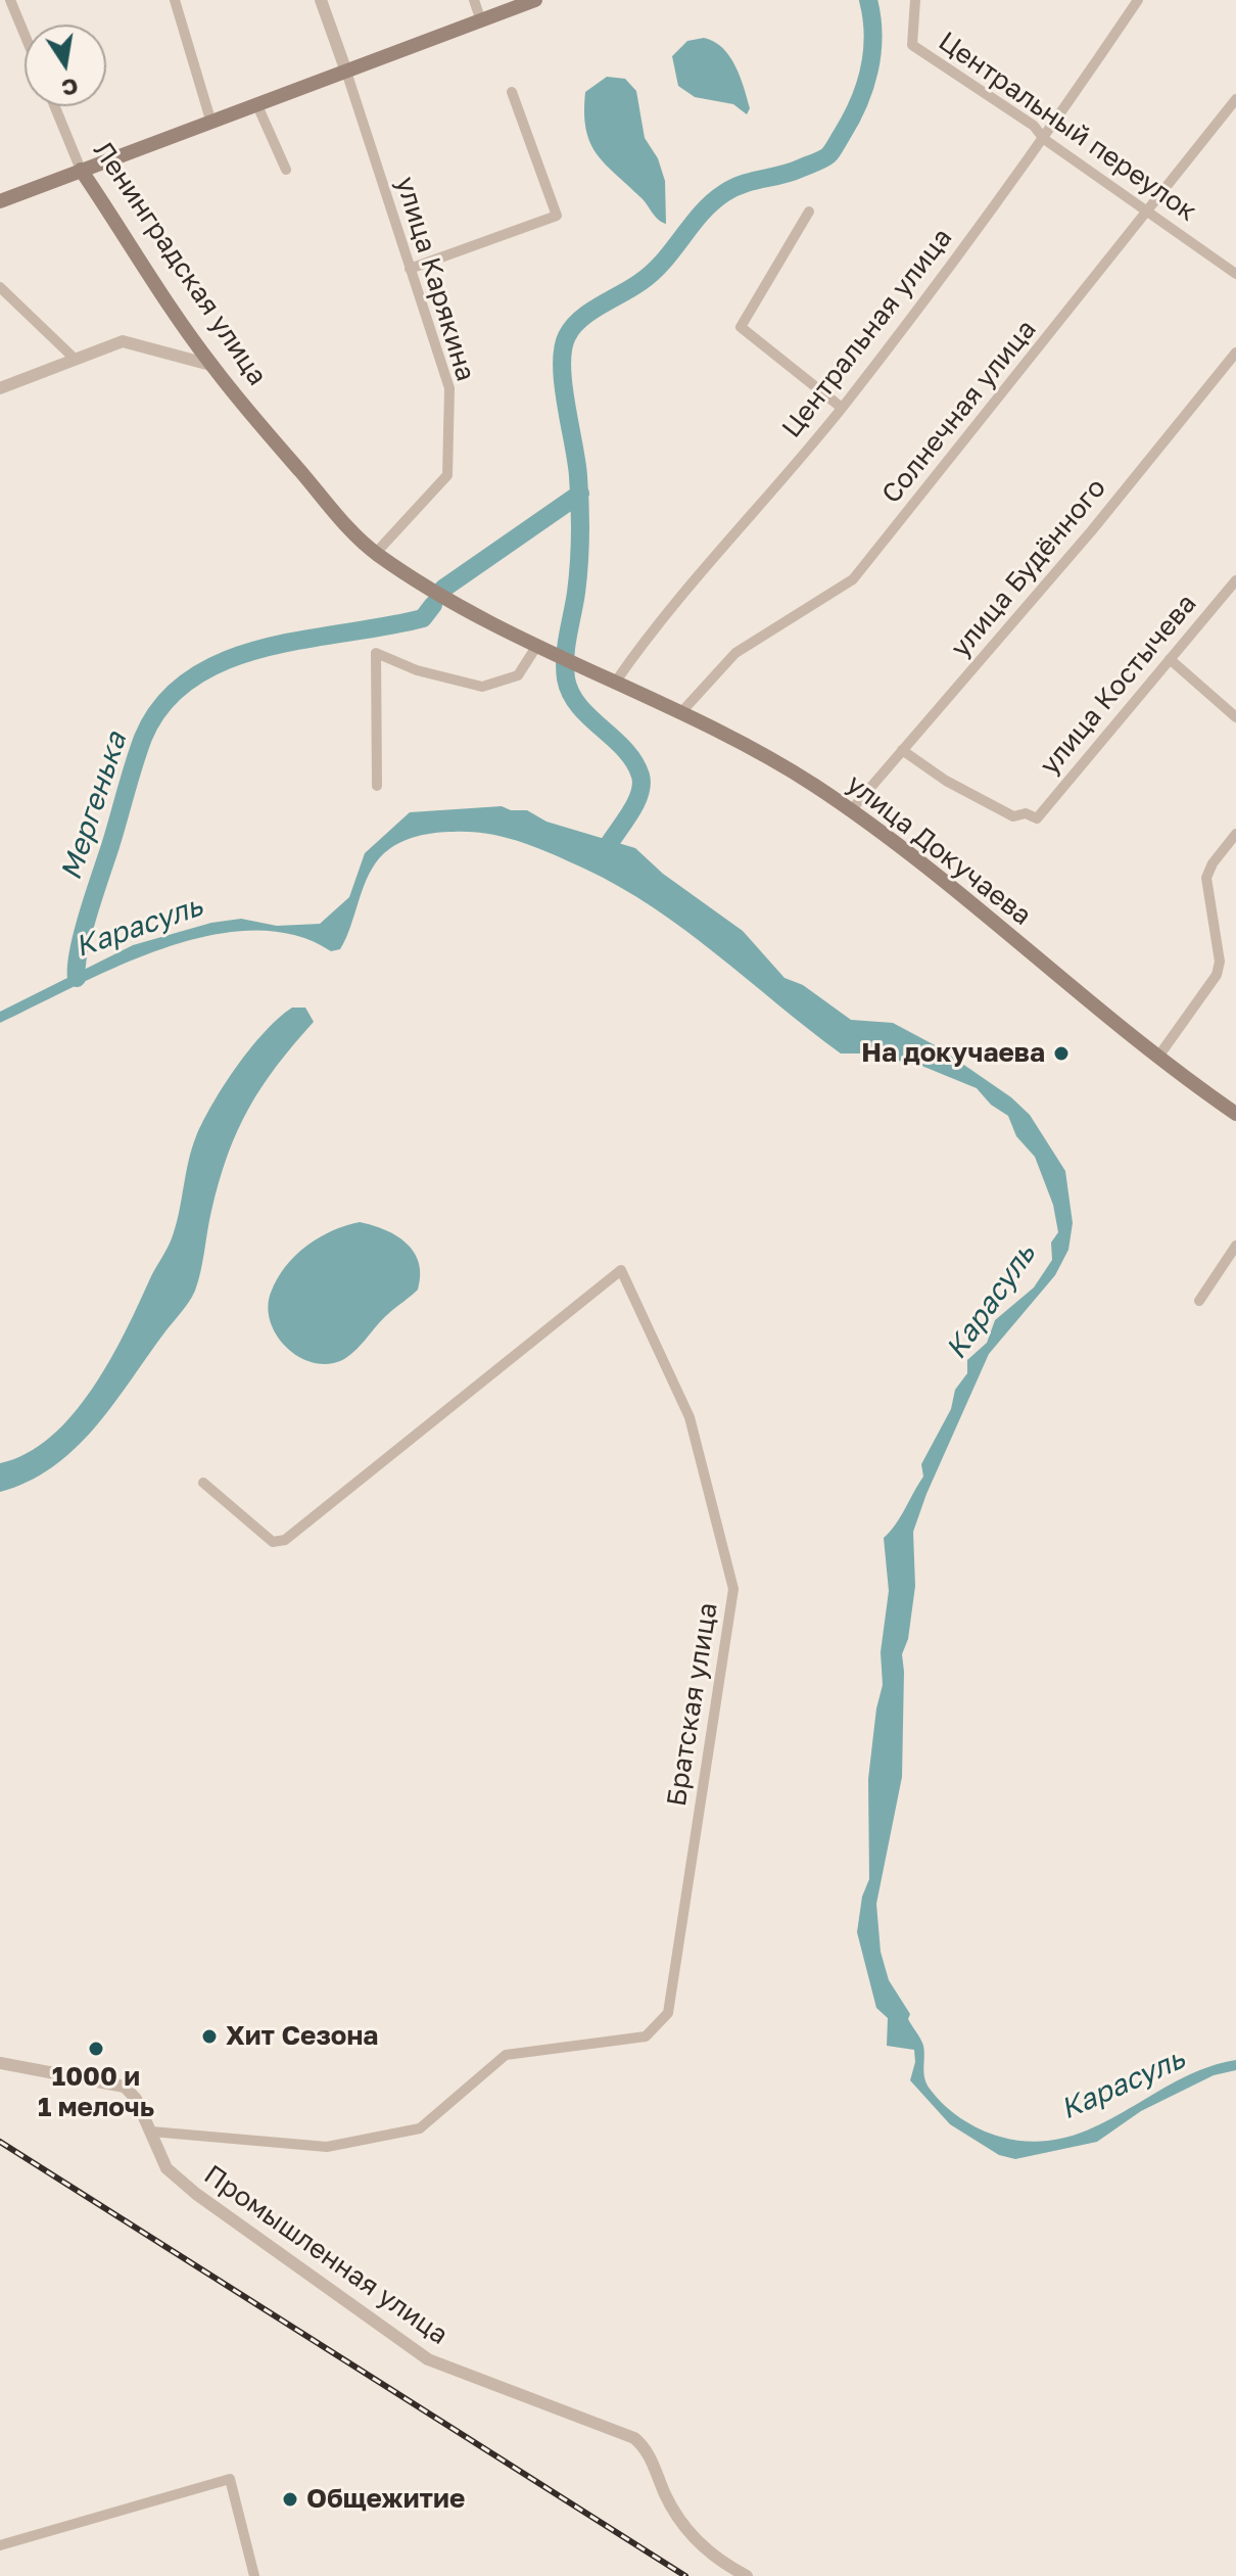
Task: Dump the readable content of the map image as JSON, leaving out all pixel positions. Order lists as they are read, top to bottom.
{
  "streets": {
    "main road": ["Ленинградская улица", "улица Докучаева"],
    "street": [
      "Центральный переулок",
      "улица Карякина",
      "Центральная улица",
      "Солнечная улица",
      "улица Будённого",
      "улица Костычева",
      "Братская улица",
      "Промышленная улица"
    ]
  },
  "crossings": [
    ["Центральный переулок", "Центральная улица"],
    ["Центральный переулок", "Солнечная улица"],
    ["Ленинградская улица", "улица Карякина"],
    ["Ленинградская улица", "улица Докучаева"],
    ["Центральная улица", "улица Докучаева"],
    ["Солнечная улица", "улица Докучаева"],
    ["улица Будённого", "улица Костычева"],
    ["улица Будённого", "улица Докучаева"],
    ["Братская улица", "Промышленная улица"]
  ],
  "water": ["Мергенька", "Карасуль"],
  "places": [
    "На докучаева",
    "Хит Сезона",
    "1000 и 1 мелочь",
    "Общежитие"
  ],
  "north": "bottom"
}
